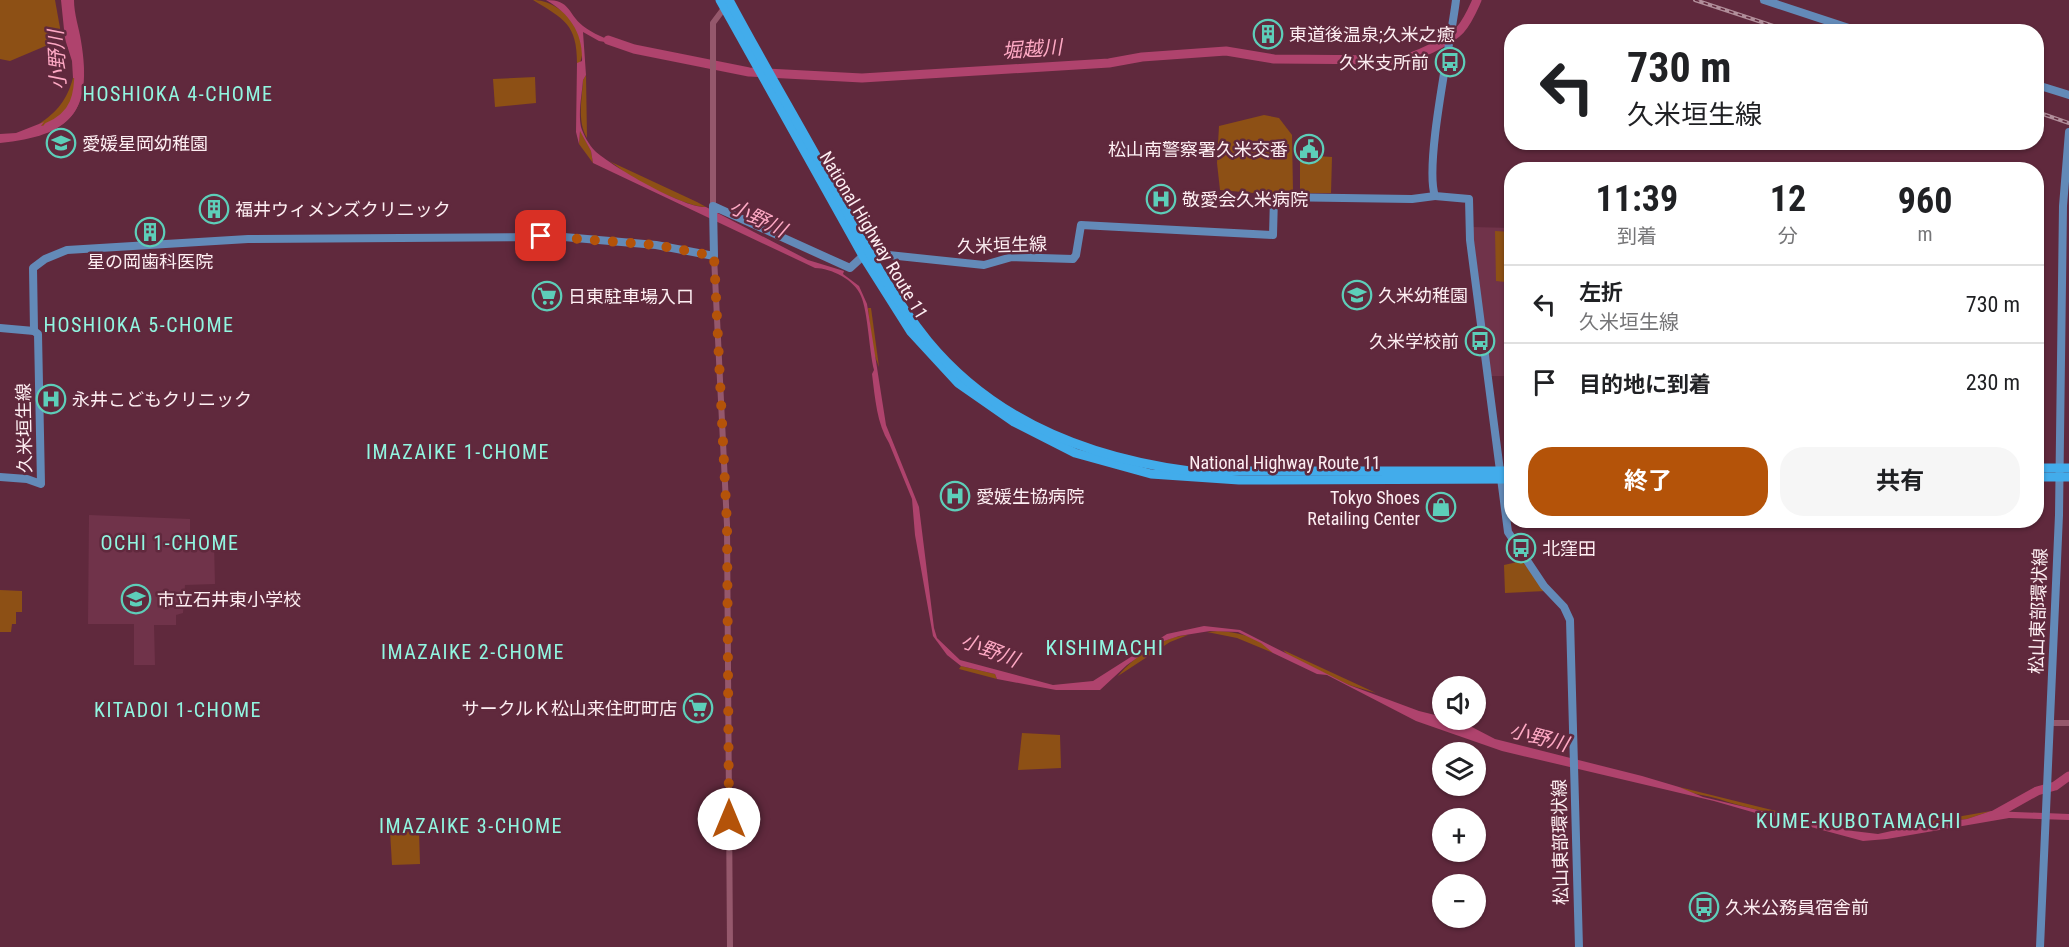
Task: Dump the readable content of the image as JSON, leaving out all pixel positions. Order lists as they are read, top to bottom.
{
  "streets": {
    "highway": ["National Highway Route 11"],
    "main road": ["久米垣生線", "松山東部環状線"]
  },
  "crossings": [
    ["National Highway Route 11", "久米垣生線"],
    ["久米垣生線", "松山東部環状線"]
  ],
  "districts": [
    "HOSHIOKA 4-CHOME",
    "HOSHIOKA 5-CHOME",
    "IMAZAIKE 1-CHOME",
    "OCHI 1-CHOME",
    "KISHIMACHI",
    "IMAZAIKE 2-CHOME",
    "KITADOI 1-CHOME",
    "KUME-KUBOTAMACHI",
    "IMAZAIKE 3-CHOME"
  ],
  "water": ["堀越川", "小野川"],
  "places": {
    "building": ["東道後温泉;久米之癒", "福井ウィメンズクリニック", "星の岡歯科医院"],
    "bus stop": [
      "久米支所前",
      "久米学校前",
      "北窪田",
      "久米公務員宿舎前"
    ],
    "school or university": ["愛媛星岡幼稚園", "久米幼稚園", "市立石井東小学校"],
    "public building": ["松山南警察署久米交番"],
    "hospital": ["敬愛会久米病院", "永井こどもクリニック", "愛媛生協病院"],
    "supermarket": ["日東駐車場入口", "サークルＫ松山来住町町店"],
    "shop": ["Tokyo Shoes Retailing Center"]
  },
  "page": {
    "turn": ["730 m", "久米垣生線"],
    "eta": [
      "11:39",
      "到着",
      "12",
      "分",
      "960",
      "m"
    ],
    "list": [
      {
        "name": "左折",
        "note": "久米垣生線",
        "value": "730 m"
      },
      {
        "name": "目的地に到着",
        "value": "230 m"
      }
    ],
    "buttons": ["終了", "共有"],
    "map_buttons": ["+", "−"]
  }
}
